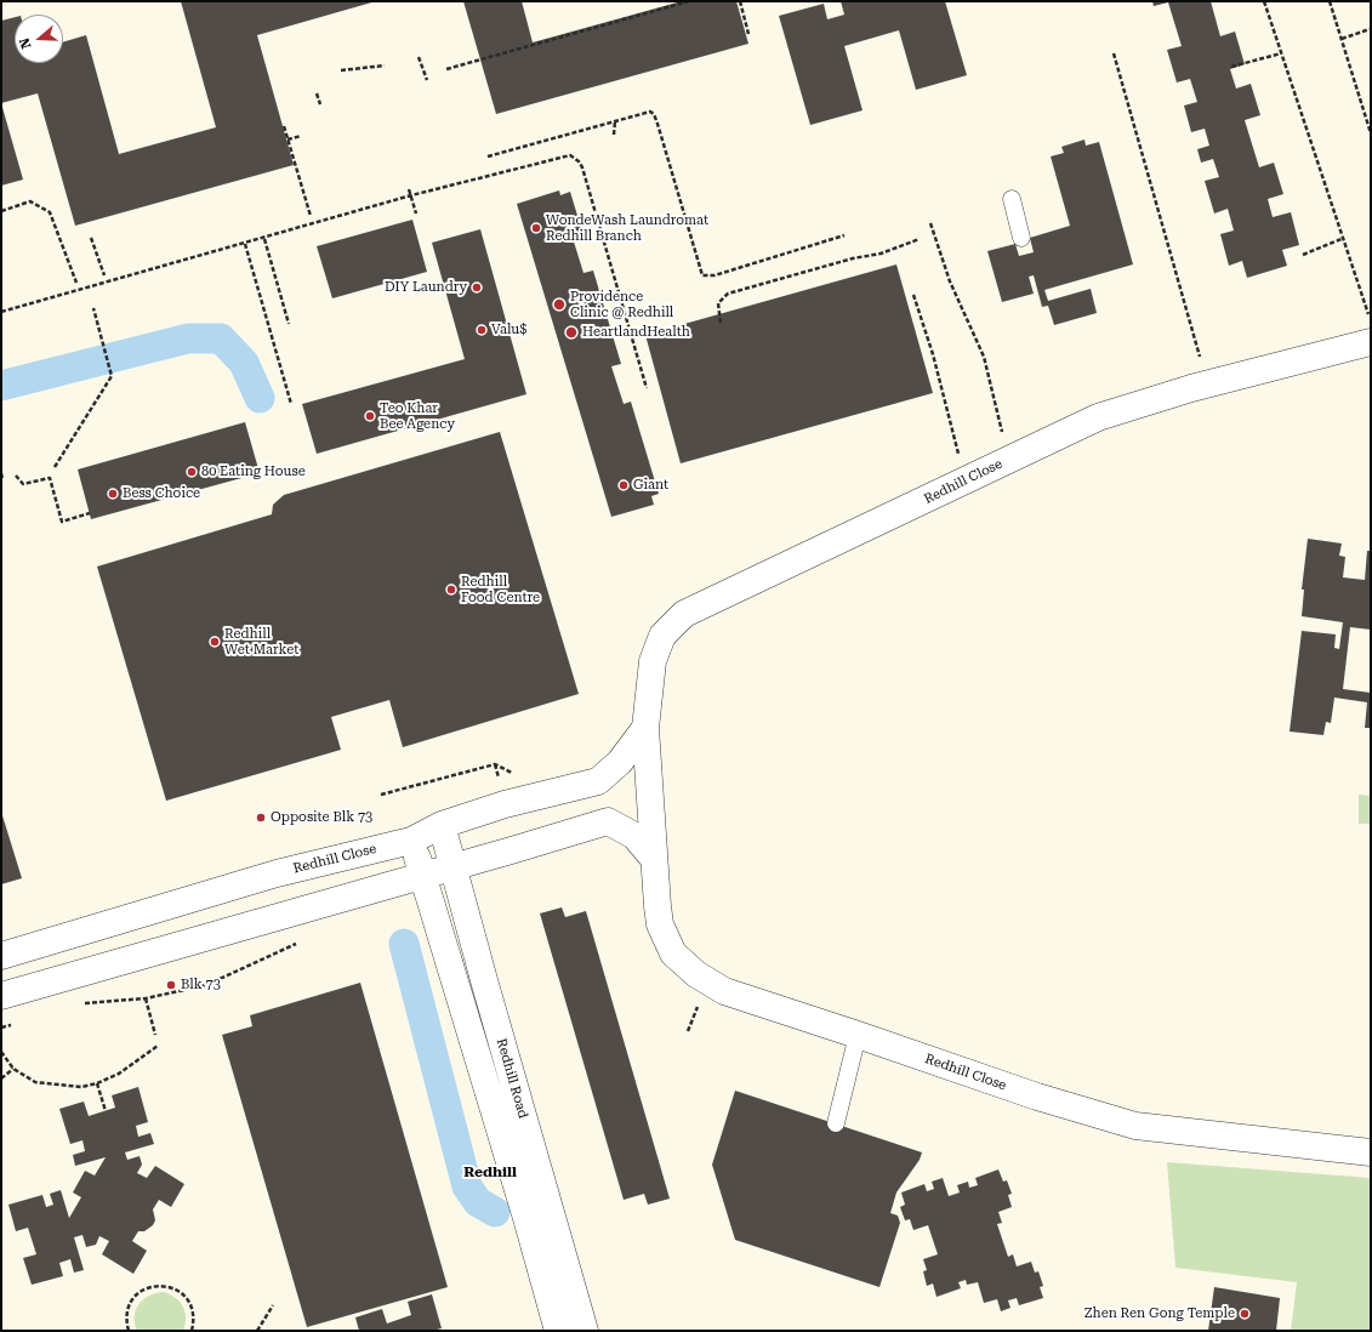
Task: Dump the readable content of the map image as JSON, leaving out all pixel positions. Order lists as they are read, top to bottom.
{
  "streets": {
    "street": ["Redhill Close", "Redhill Road"]
  },
  "crossings": [
    ["Redhill Close", "Redhill Road"]
  ],
  "districts": ["Redhill"],
  "places": [
    "WondeWash Laundromat Redhill Branch",
    "DIY Laundry",
    "Providence Clinic @ Redhill",
    "Valu$",
    "HeartlandHealth",
    "Teo Khar Bee Agency",
    "80 Eating House",
    "Giant",
    "Bess Choice",
    "Redhill Food Centre",
    "Redhill Wet Market",
    "Opposite Blk 73",
    "Blk 73",
    "Zhen Ren Gong Temple"
  ],
  "north": "left"
}
